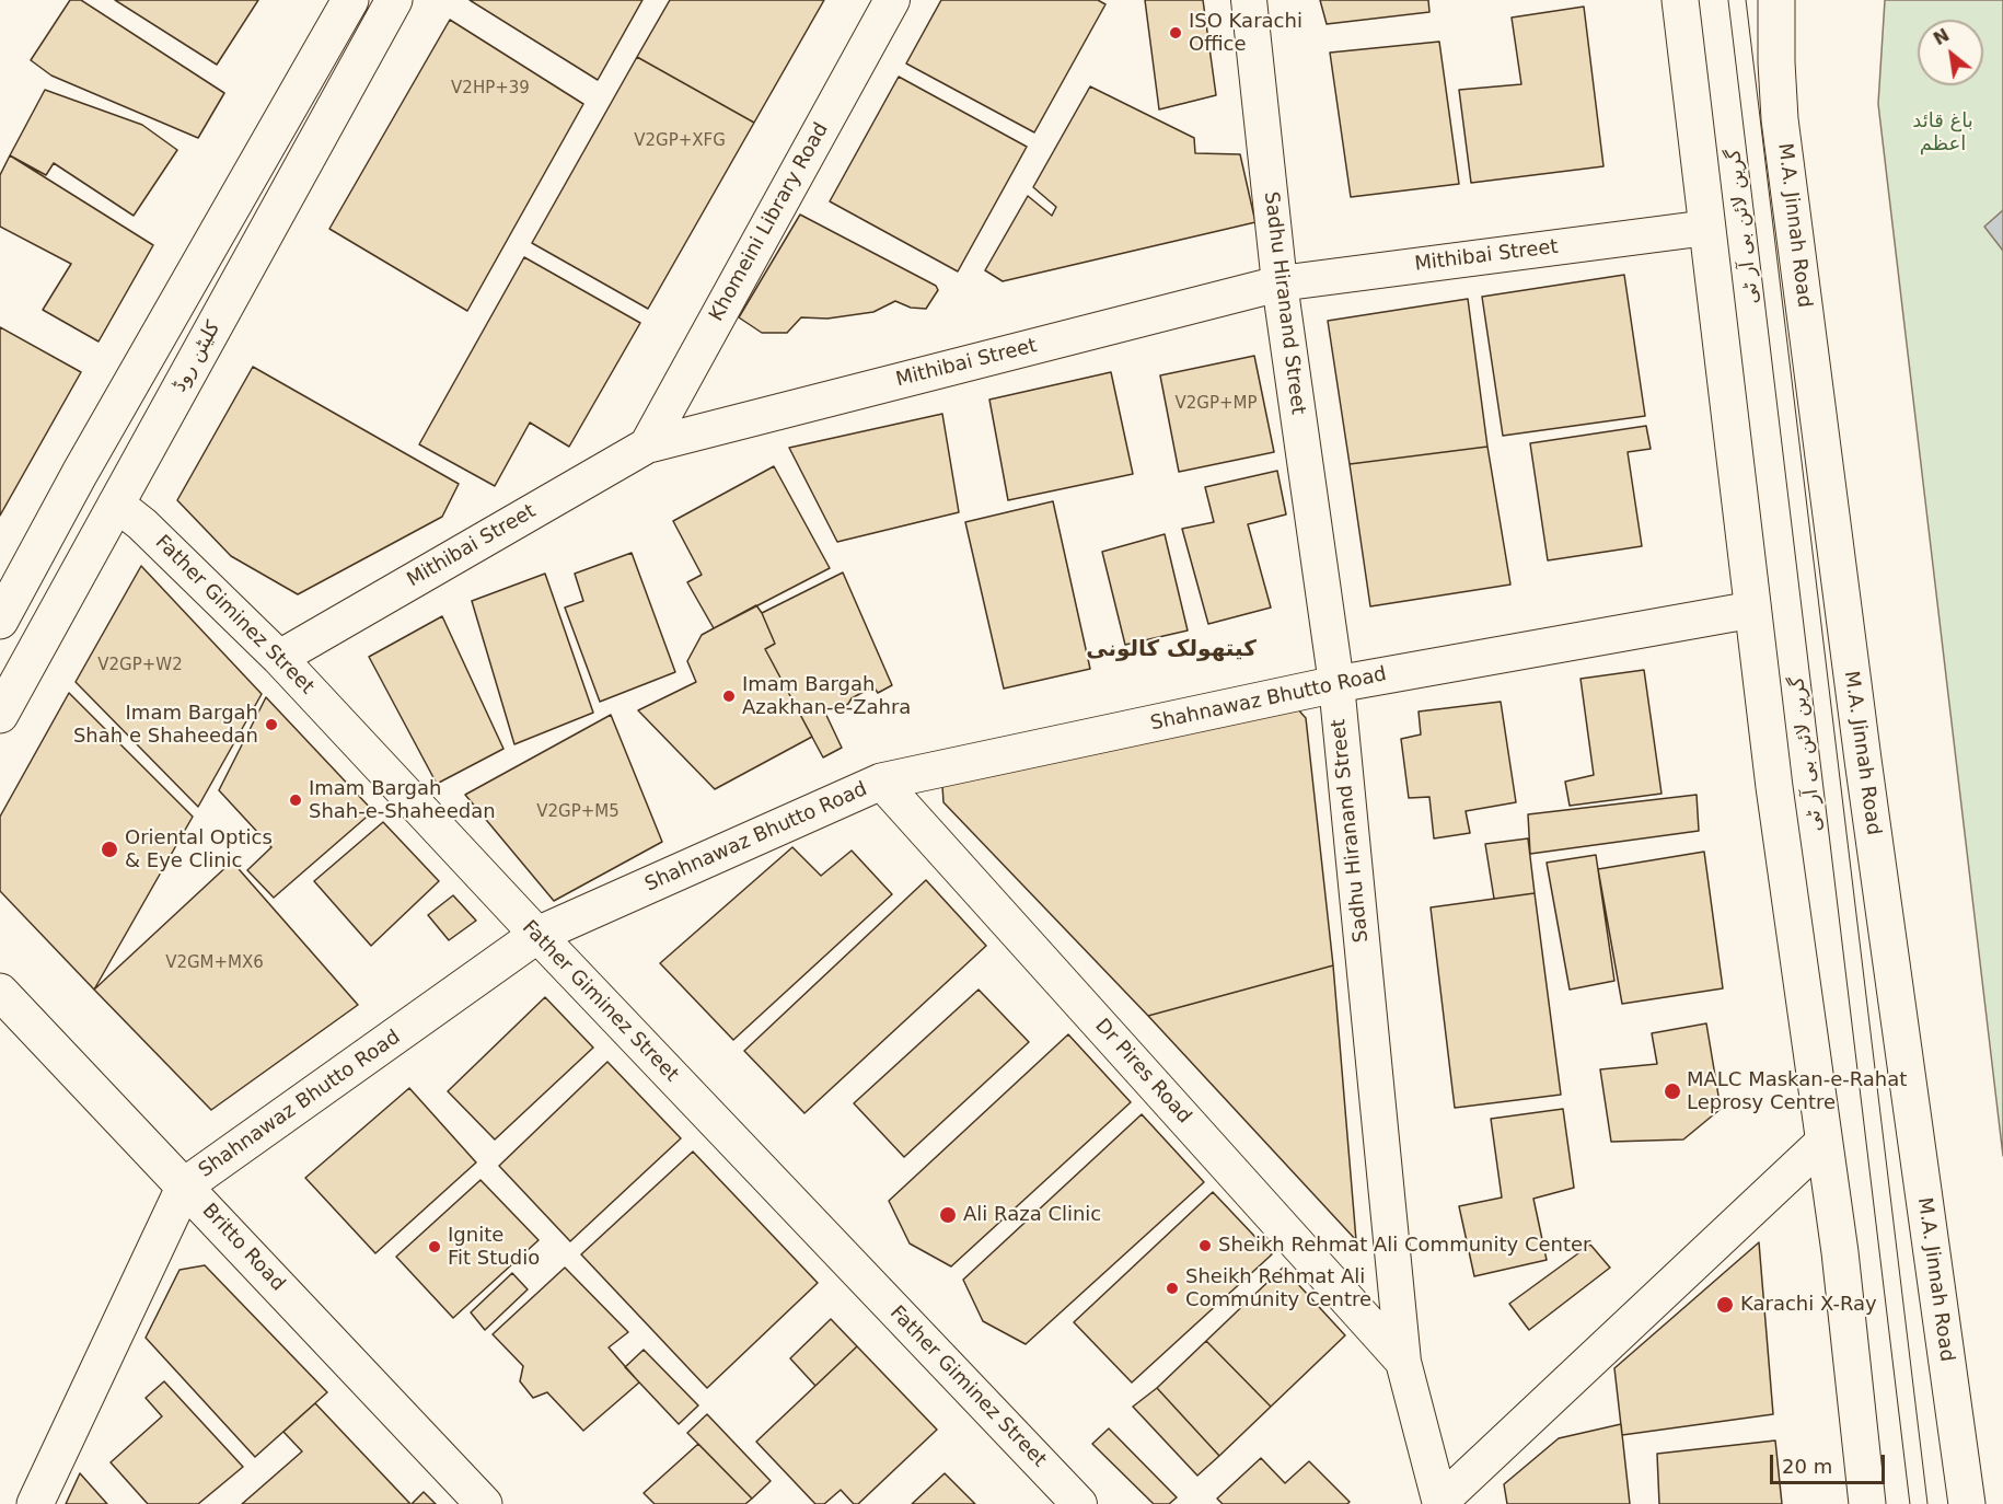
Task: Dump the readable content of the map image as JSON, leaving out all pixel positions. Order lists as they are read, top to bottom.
{
  "streets": {
    "main road": [
      "M.A. Jinnah Road",
      "کلیٹن روڈ",
      "Shahnawaz Bhutto Road",
      "Britto Road"
    ],
    "street": [
      "Khomeini Library Road",
      "Mithibai Street",
      "Sadhu Hiranand Street",
      "Father Giminez Street",
      "Dr Pires Road"
    ],
    "lane": ["گرین لائن بی آر ٹی"]
  },
  "crossings": [
    ["Khomeini Library Road", "Mithibai Street"],
    ["Mithibai Street", "Sadhu Hiranand Street"],
    ["Mithibai Street", "Father Giminez Street"],
    ["Sadhu Hiranand Street", "Shahnawaz Bhutto Road"],
    ["Sadhu Hiranand Street", "Dr Pires Road"],
    ["کلیٹن روڈ", "Father Giminez Street"],
    ["Father Giminez Street", "Shahnawaz Bhutto Road"],
    ["Shahnawaz Bhutto Road", "Dr Pires Road"],
    ["Shahnawaz Bhutto Road", "Britto Road"]
  ],
  "districts": ["کیتھولک کالونی"],
  "parks": ["باغ قائد اعظم"],
  "places": [
    "ISO Karachi Office",
    "Imam Bargah Azakhan-e-Zahra",
    "Imam Bargah Shah e Shaheedan",
    "Imam Bargah Shah-e-Shaheedan",
    "Oriental Optics & Eye Clinic",
    "MALC Maskan-e-Rahat Leprosy Centre",
    "Ali Raza Clinic",
    "Sheikh Rehmat Ali Community Center",
    "Ignite Fit Studio",
    "Sheikh Rehmat Ali Community Centre",
    "Karachi X-Ray"
  ],
  "house_numbers": [
    "V2HP+39",
    "V2GP+XFG",
    "V2GP+MP",
    "V2GP+W2",
    "V2GP+M5",
    "V2GM+MX6"
  ],
  "scale_bar": "20 m",
  "north": "top left"
}
